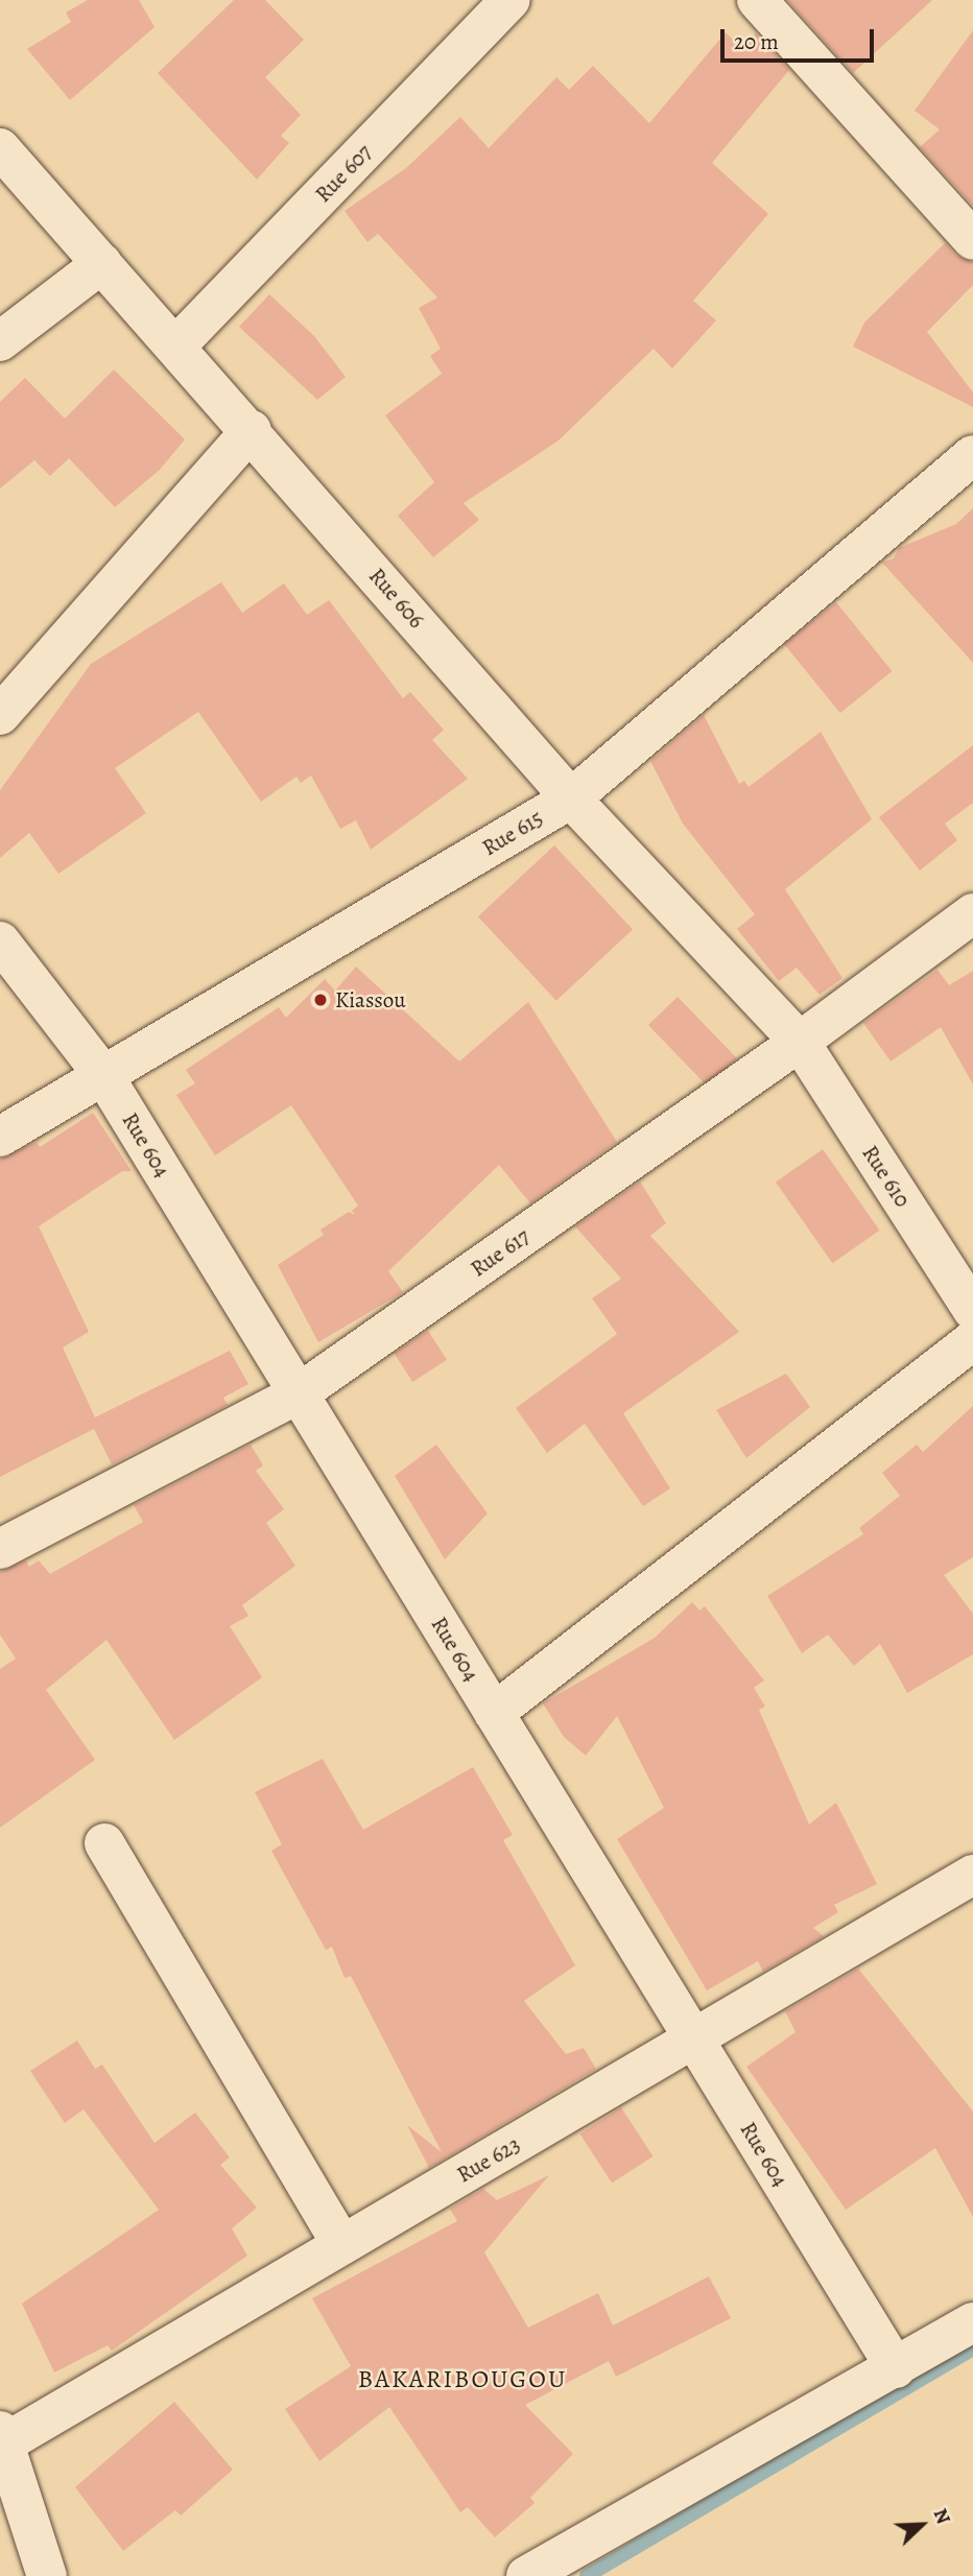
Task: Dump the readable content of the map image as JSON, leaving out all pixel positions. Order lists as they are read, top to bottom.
{
  "streets": {
    "street": [
      "Rue 607",
      "Rue 606",
      "Rue 615",
      "Rue 604",
      "Rue 610",
      "Rue 617",
      "Rue 623"
    ]
  },
  "crossings": [
    ["Rue 607", "Rue 606"],
    ["Rue 606", "Rue 615"],
    ["Rue 606", "Rue 610"],
    ["Rue 606", "Rue 617"],
    ["Rue 615", "Rue 604"],
    ["Rue 604", "Rue 617"],
    ["Rue 604", "Rue 623"],
    ["Rue 610", "Rue 617"]
  ],
  "districts": ["BAKARIBOUGOU"],
  "places": ["Kiassou"],
  "scale_bar": "20 m",
  "north": "top right"
}
